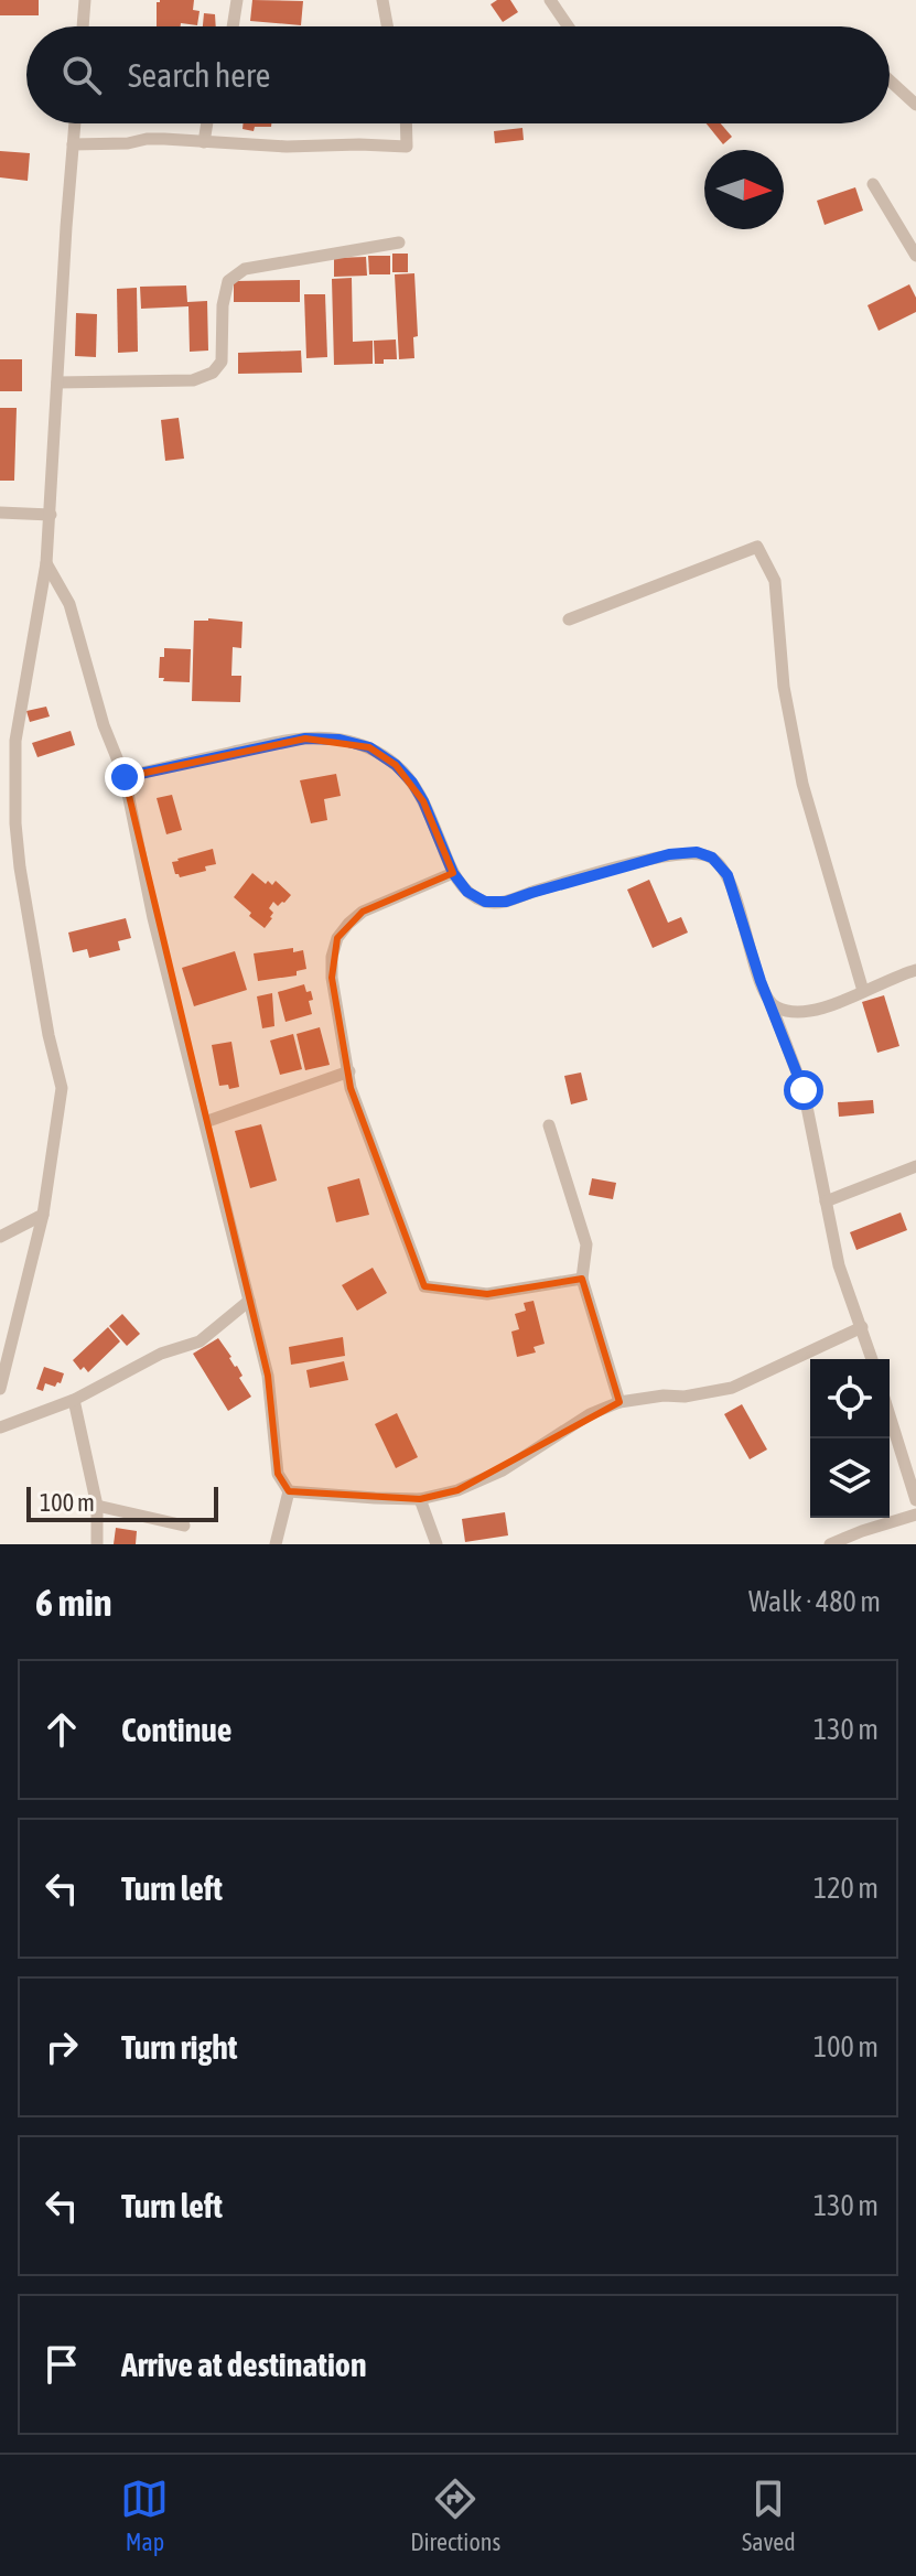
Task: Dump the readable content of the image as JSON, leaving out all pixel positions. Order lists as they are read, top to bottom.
{
  "scale_bar": "100 m",
  "north": "right",
  "page": {
    "search": "Search here",
    "scale": "100 m",
    "heading": ["6 min", "Walk · 480 m"],
    "list": [
      ["Continue", "130 m"],
      ["Turn left", "120 m"],
      ["Turn right", "100 m"],
      ["Turn left", "130 m"],
      "Arrive at destination"
    ],
    "nav": ["Map", "Directions", "Saved"]
  }
}
